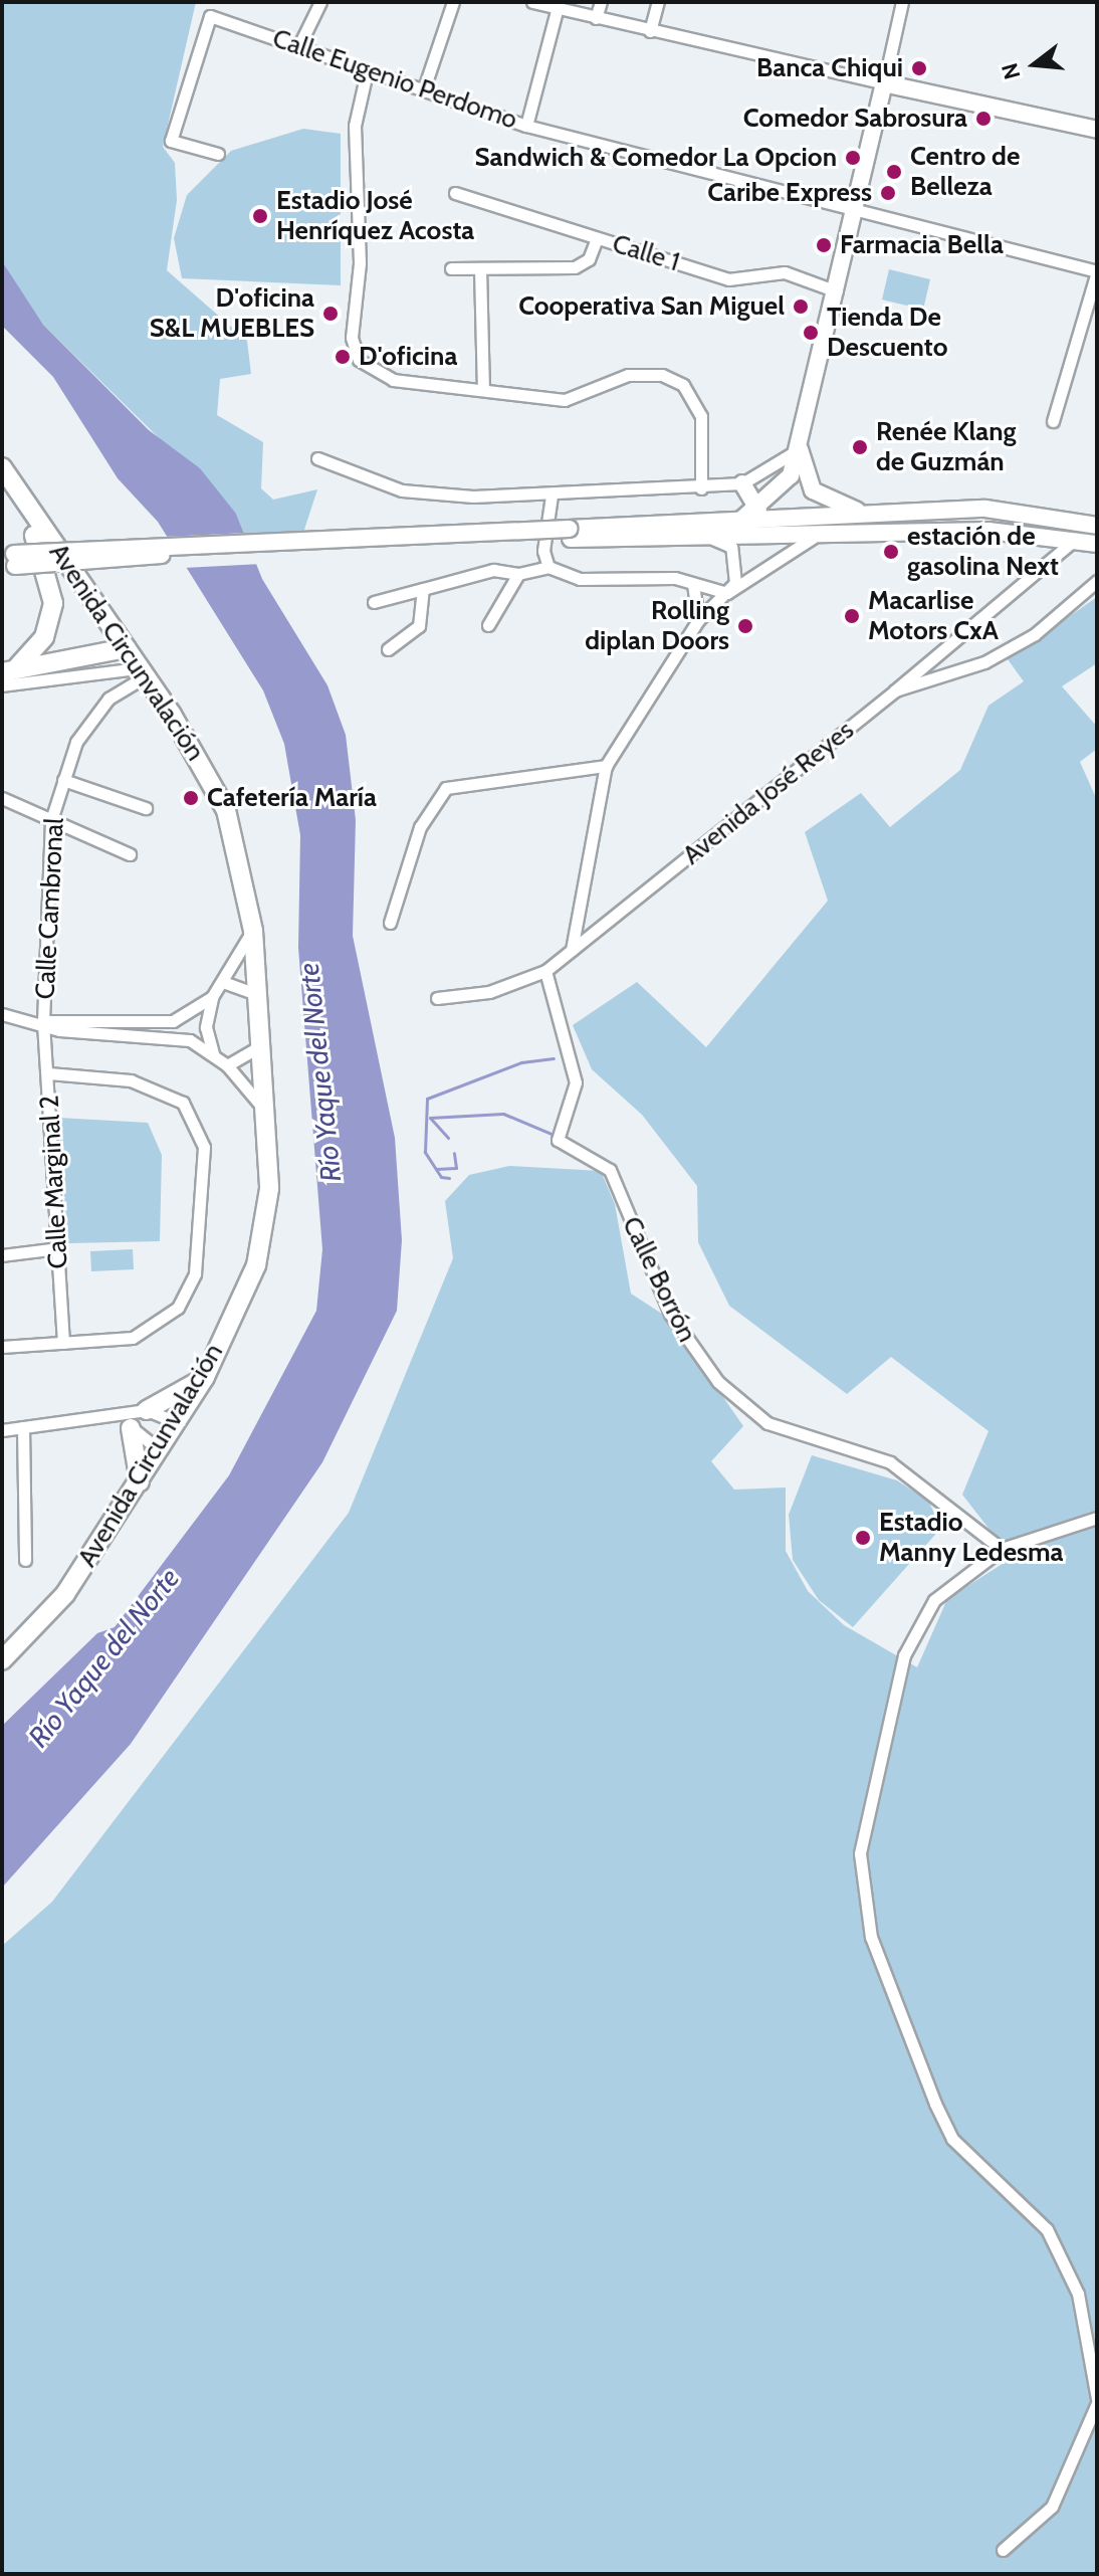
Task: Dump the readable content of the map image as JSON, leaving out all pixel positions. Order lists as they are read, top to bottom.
{
  "streets": {
    "main road": ["Avenida Circunvalación"],
    "street": [
      "Calle Eugenio Perdomo",
      "Calle 1",
      "Avenida José Reyes",
      "Calle Cambronal",
      "Calle Marginal 2",
      "Calle Borrón"
    ]
  },
  "crossings": [
    ["Avenida Circunvalación", "Calle Cambronal"],
    ["Avenida José Reyes", "Calle Borrón"],
    ["Calle Cambronal", "Calle Marginal 2"]
  ],
  "water": ["Río Yaque del Norte"],
  "places": [
    "Banca Chiqui",
    "Comedor Sabrosura",
    "Sandwich & Comedor La Opcion",
    "Centro de Belleza",
    "Caribe Express",
    "Estadio José Henríquez Acosta",
    "Farmacia Bella",
    "Cooperativa San Miguel",
    "D'oficina S&L MUEBLES",
    "Tienda De Descuento",
    "D'oficina",
    "Renée Klang de Guzmán",
    "estación de gasolina Next",
    "Macarlise Motors CxA",
    "Rolling diplan Doors",
    "Cafetería María",
    "Estadio Manny Ledesma"
  ],
  "north": "left"
}
